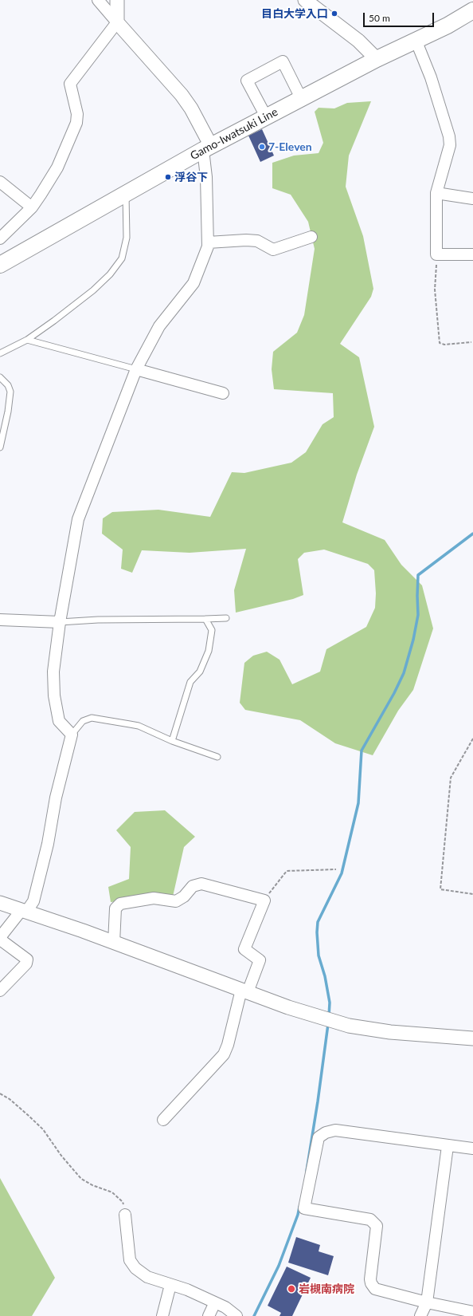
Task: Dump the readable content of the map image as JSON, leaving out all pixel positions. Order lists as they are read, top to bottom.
{
  "streets": {
    "main road": ["Gamo-Iwatsuki Line"]
  },
  "places": [
    "目白大学入口",
    "7-Eleven",
    "浮谷下",
    "岩槻南病院"
  ],
  "scale_bar": "50 m"
}
